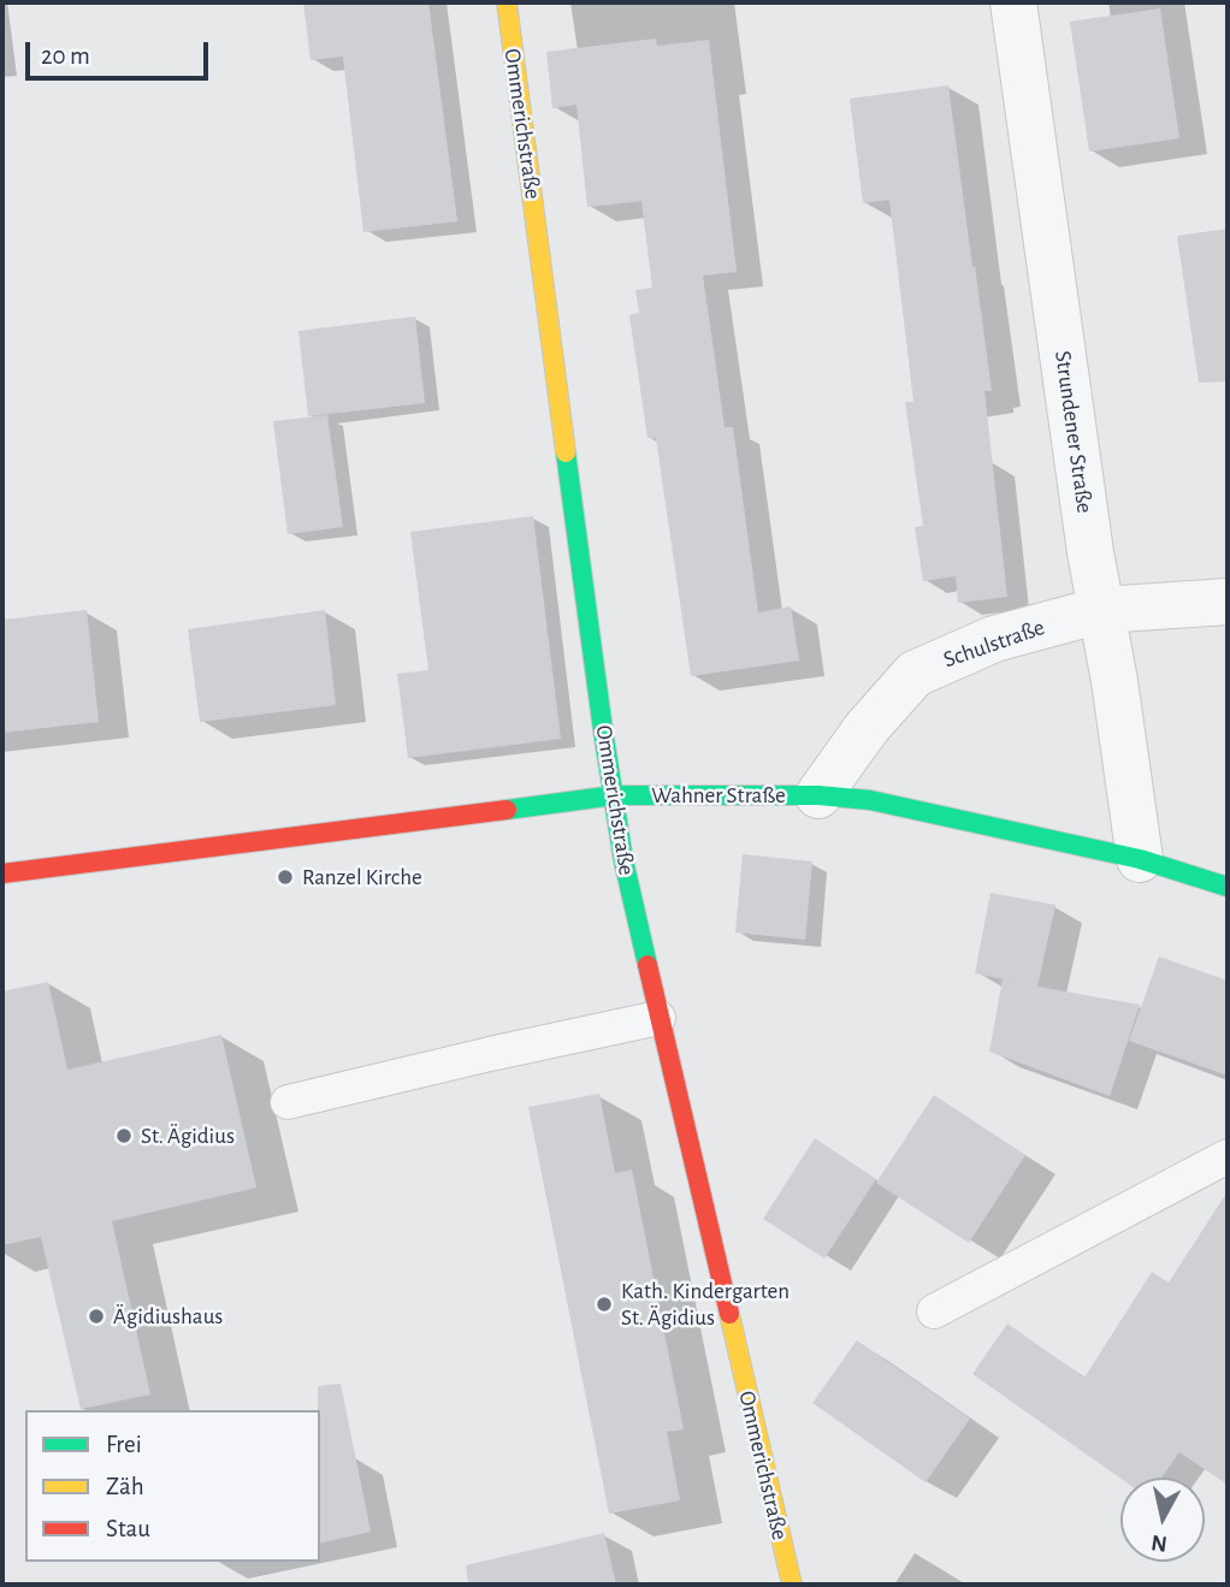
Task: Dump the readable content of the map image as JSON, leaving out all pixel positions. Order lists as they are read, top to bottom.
{
  "streets": {
    "street": [
      "Ommerichstraße",
      "Strundener Straße",
      "Schulstraße",
      "Wahner Straße"
    ]
  },
  "crossings": [
    ["Ommerichstraße", "Wahner Straße"],
    ["Strundener Straße", "Schulstraße"],
    ["Strundener Straße", "Wahner Straße"],
    ["Schulstraße", "Wahner Straße"]
  ],
  "places": [
    "Ranzel Kirche",
    "St. Ägidius",
    "Kath. Kindergarten St. Ägidius",
    "Ägidiushaus"
  ],
  "legend": ["Frei", "Zäh", "Stau"],
  "scale_bar": "20 m",
  "north": "bottom"
}
